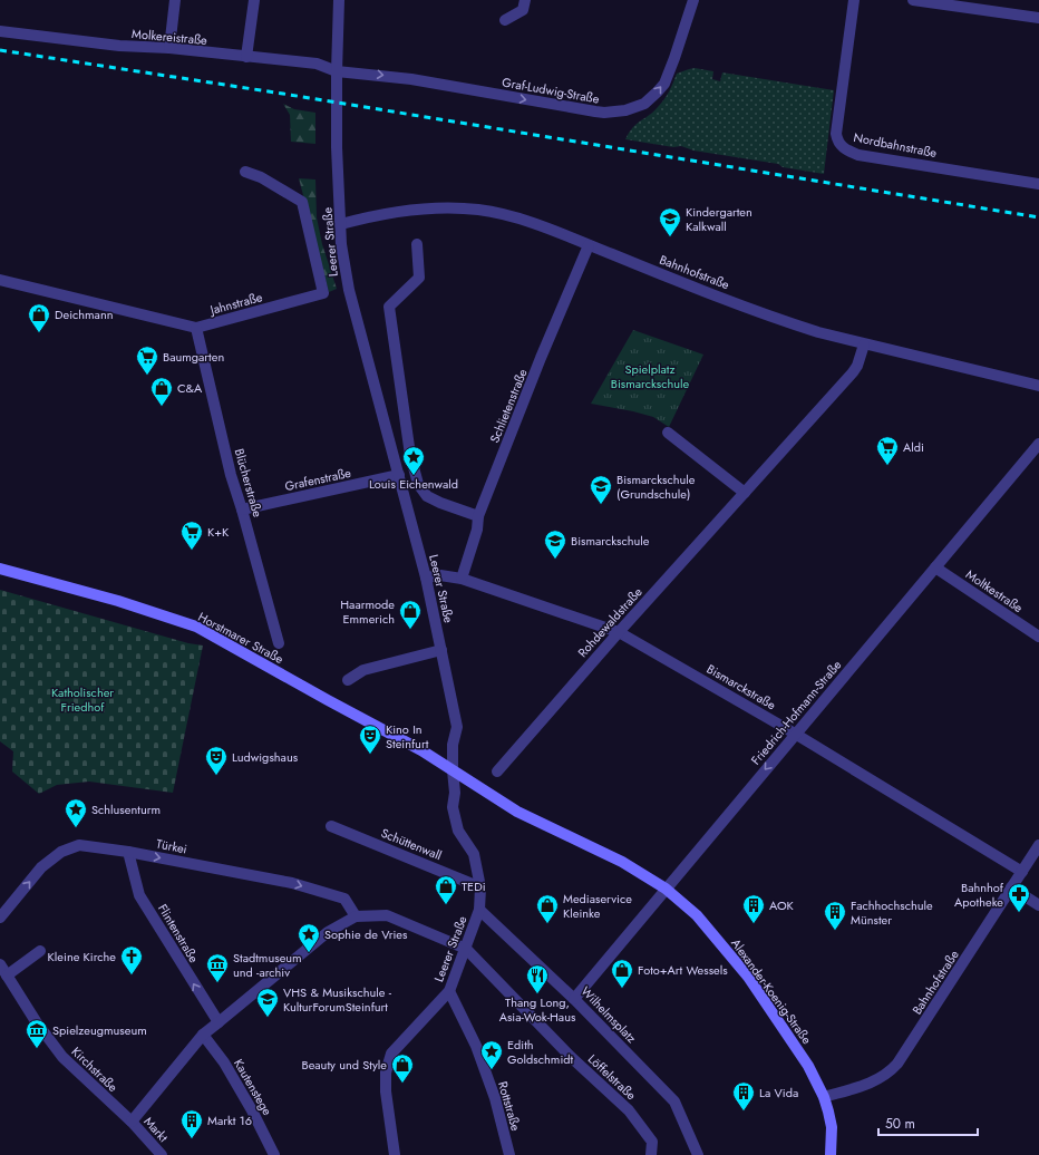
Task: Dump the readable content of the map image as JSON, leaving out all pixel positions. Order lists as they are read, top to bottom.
{
  "streets": {
    "main road": ["Horstmarer Straße", "Alexander-Koenig-Straße"],
    "street": [
      "Molkereistraße",
      "Graf-Ludwig-Straße",
      "Nordbahnstraße",
      "Leerer Straße",
      "Bahnhofstraße",
      "Jahnstraße",
      "Schlietenstraße",
      "Grafenstraße",
      "Blücherstraße",
      "Moltkestraße",
      "Rohdewaldstraße",
      "Bismarckstraße",
      "Friedrich-Hofmann-Straße",
      "Schüttenwall",
      "Türkei",
      "Flintenstraße",
      "Wilhelmsplatz",
      "Kirchstraße",
      "Löffelstraße",
      "Kautenstege",
      "Rottstraße",
      "Markt"
    ]
  },
  "crossings": [
    ["Molkereistraße", "Graf-Ludwig-Straße"],
    ["Molkereistraße", "Leerer Straße"],
    ["Graf-Ludwig-Straße", "Leerer Straße"],
    ["Leerer Straße", "Bahnhofstraße"],
    ["Leerer Straße", "Grafenstraße"],
    ["Leerer Straße", "Horstmarer Straße"],
    ["Leerer Straße", "Bismarckstraße"],
    ["Leerer Straße", "Schüttenwall"],
    ["Leerer Straße", "Alexander-Koenig-Straße"],
    ["Leerer Straße", "Wilhelmsplatz"],
    ["Leerer Straße", "Löffelstraße"],
    ["Leerer Straße", "Rottstraße"],
    ["Bahnhofstraße", "Schlietenstraße"],
    ["Bahnhofstraße", "Rohdewaldstraße"],
    ["Bahnhofstraße", "Bismarckstraße"],
    ["Bahnhofstraße", "Alexander-Koenig-Straße"],
    ["Jahnstraße", "Blücherstraße"],
    ["Schlietenstraße", "Bismarckstraße"],
    ["Grafenstraße", "Blücherstraße"],
    ["Moltkestraße", "Friedrich-Hofmann-Straße"],
    ["Rohdewaldstraße", "Bismarckstraße"],
    ["Horstmarer Straße", "Alexander-Koenig-Straße"],
    ["Bismarckstraße", "Friedrich-Hofmann-Straße"],
    ["Friedrich-Hofmann-Straße", "Alexander-Koenig-Straße"],
    ["Friedrich-Hofmann-Straße", "Wilhelmsplatz"],
    ["Türkei", "Flintenstraße"],
    ["Kirchstraße", "Markt"]
  ],
  "one_way": ["Graf-Ludwig-Straße", "Türkei", "Flintenstraße"],
  "parks": ["Spielplatz Bismarckschule", "Katholischer Friedhof"],
  "places": {
    "school or university": [
      "Kindergarten Kalkwall",
      "Bismarckschule (Grundschule)",
      "Bismarckschule",
      "VHS & Musikschule - KulturForumSteinfurt"
    ],
    "shop": [
      "Deichmann",
      "C&A",
      "Haarmode Emmerich",
      "TEDi",
      "Mediaservice Kleinke",
      "Foto+Art Wessels",
      "Beauty und Style"
    ],
    "supermarket": ["Baumgarten", "Aldi", "K+K"],
    "place": [
      "Louis Eichenwald",
      "Schlusenturm",
      "Sophie de Vries",
      "Edith Goldschmidt"
    ],
    "theatre": ["Kino In Steinfurt", "Ludwigshaus"],
    "pharmacy": ["Bahnhof Apotheke"],
    "building": [
      "AOK",
      "Fachhochschule Münster",
      "La Vida",
      "Markt 16"
    ],
    "church": ["Kleine Kirche"],
    "museum": ["Stadtmuseum und -archiv", "Spielzeugmuseum"],
    "restaurant": ["Thang Long, Asia-Wok-Haus"]
  },
  "scale_bar": "50 m"
}
